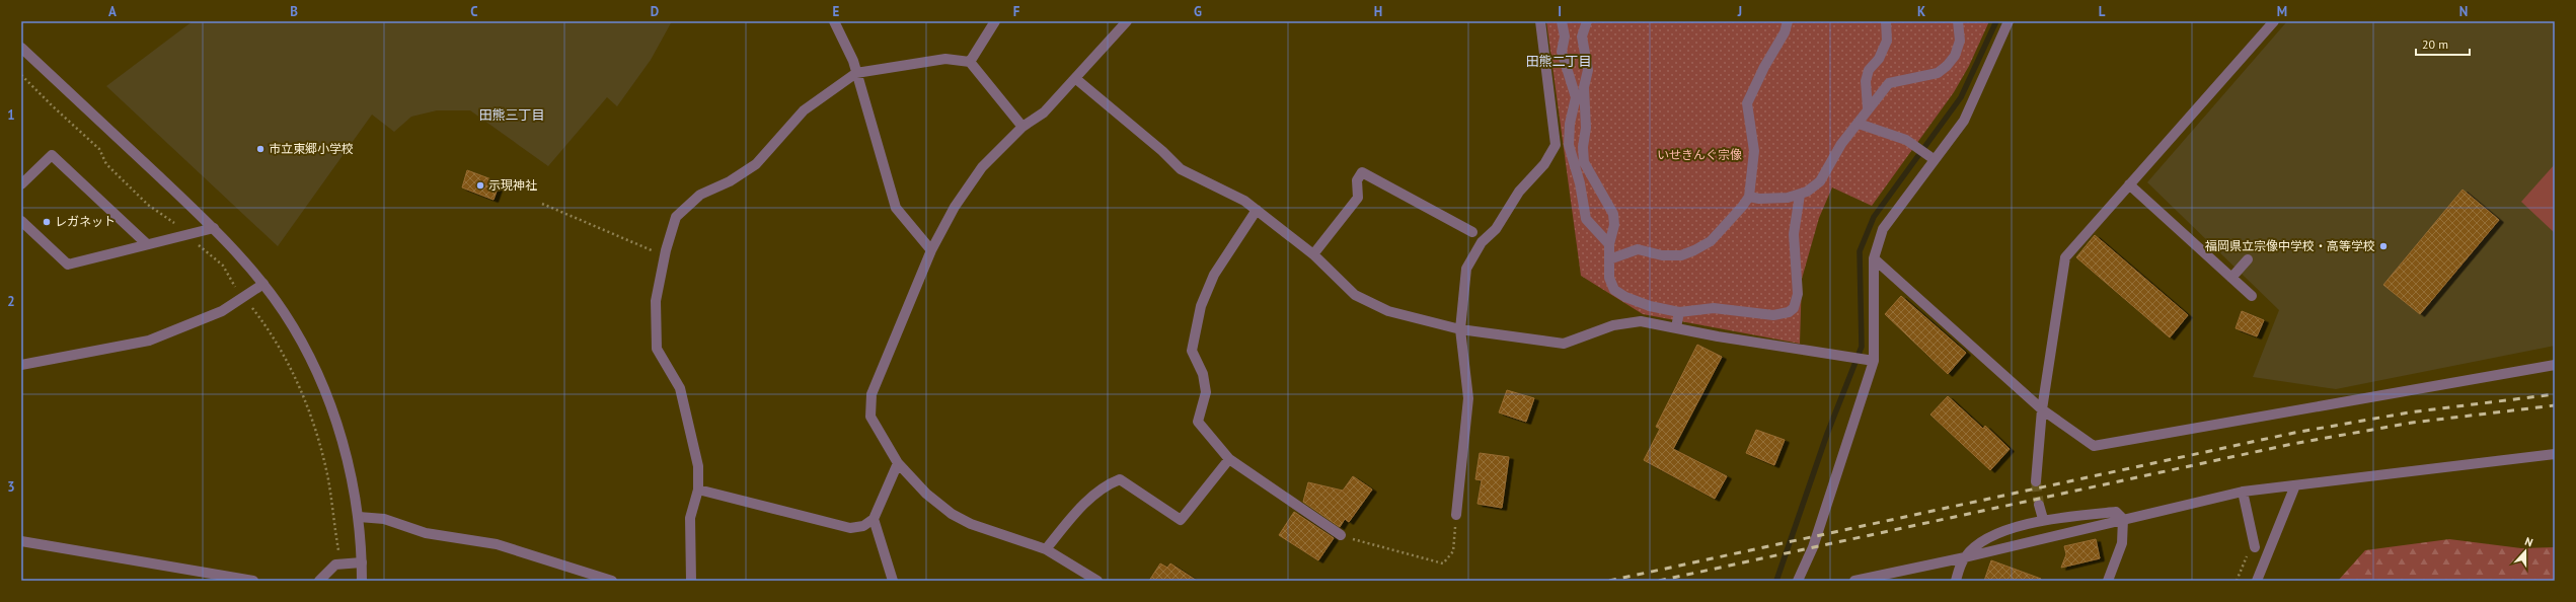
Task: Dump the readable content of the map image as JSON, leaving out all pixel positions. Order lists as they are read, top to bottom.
{
  "districts": ["田熊二丁目", "田熊三丁目"],
  "parks": ["いせきんぐ宗像"],
  "places": [
    "市立東郷小学校",
    "示現神社",
    "レガネット",
    "福岡県立宗像中学校・高等学校"
  ],
  "scale_bar": "20 m",
  "north": "top",
  "grid": {
    "columns": [
      "A",
      "B",
      "C",
      "D",
      "E",
      "F",
      "G",
      "H",
      "I",
      "J",
      "K",
      "L",
      "M",
      "N"
    ],
    "rows": ["1", "2", "3"]
  }
}
